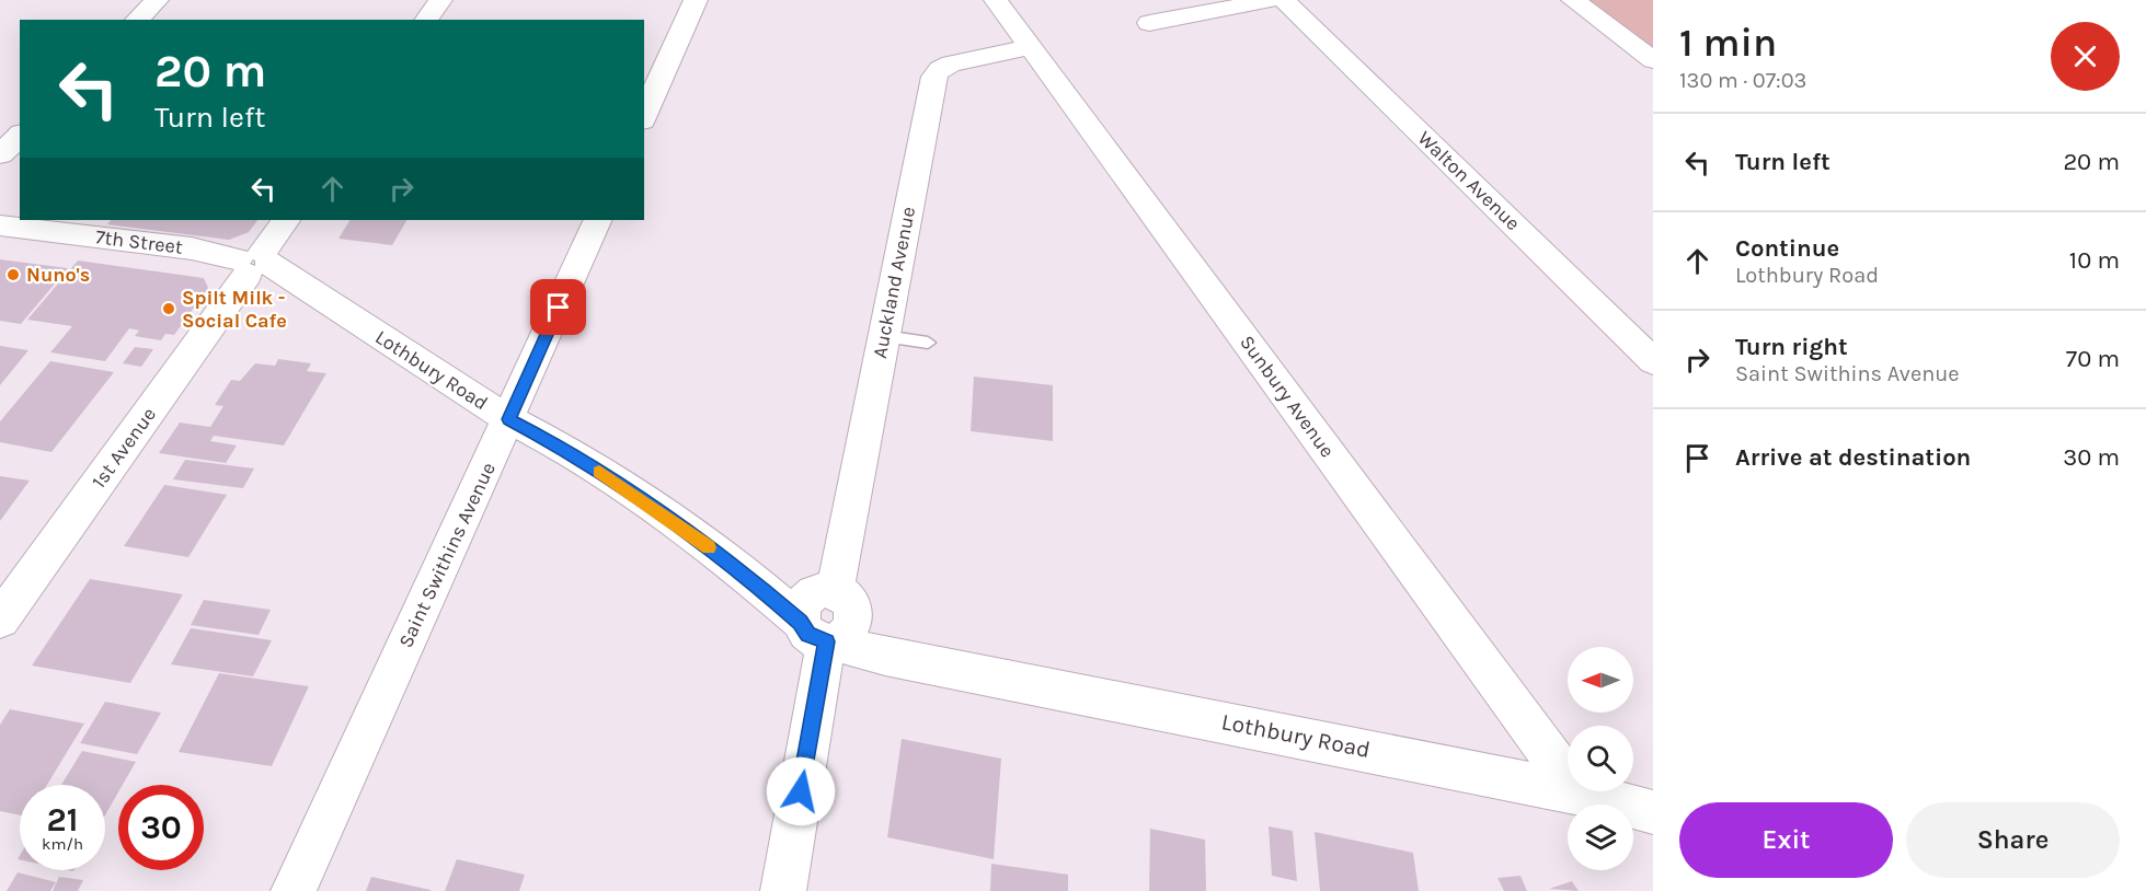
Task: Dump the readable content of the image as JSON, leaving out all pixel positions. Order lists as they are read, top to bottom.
{
  "streets": {
    "street": [
      "Walton Avenue",
      "7th Street",
      "Auckland Avenue",
      "Lothbury Road",
      "Sunbury Avenue",
      "1st Avenue",
      "Saint Swithins Avenue"
    ]
  },
  "crossings": [
    ["7th Street", "Lothbury Road"],
    ["7th Street", "1st Avenue"],
    ["Auckland Avenue", "Lothbury Road"],
    ["Auckland Avenue", "Sunbury Avenue"],
    ["Lothbury Road", "1st Avenue"],
    ["Lothbury Road", "Saint Swithins Avenue"]
  ],
  "places": ["Nuno's", "Spilt Milk - Social Cafe"],
  "north": "left",
  "page": {
    "heading": ["1 min", "130 m · 07:03"],
    "turn": ["20 m", "Turn left"],
    "list": [
      {
        "name": "Turn left",
        "value": "20 m"
      },
      {
        "name": "Continue",
        "note": "Lothbury Road",
        "value": "10 m"
      },
      {
        "name": "Turn right",
        "note": "Saint Swithins Avenue",
        "value": "70 m"
      },
      {
        "name": "Arrive at destination",
        "value": "30 m"
      }
    ],
    "speed": "21 km/h",
    "limit": "30",
    "buttons": ["Exit", "Share"]
  }
}
